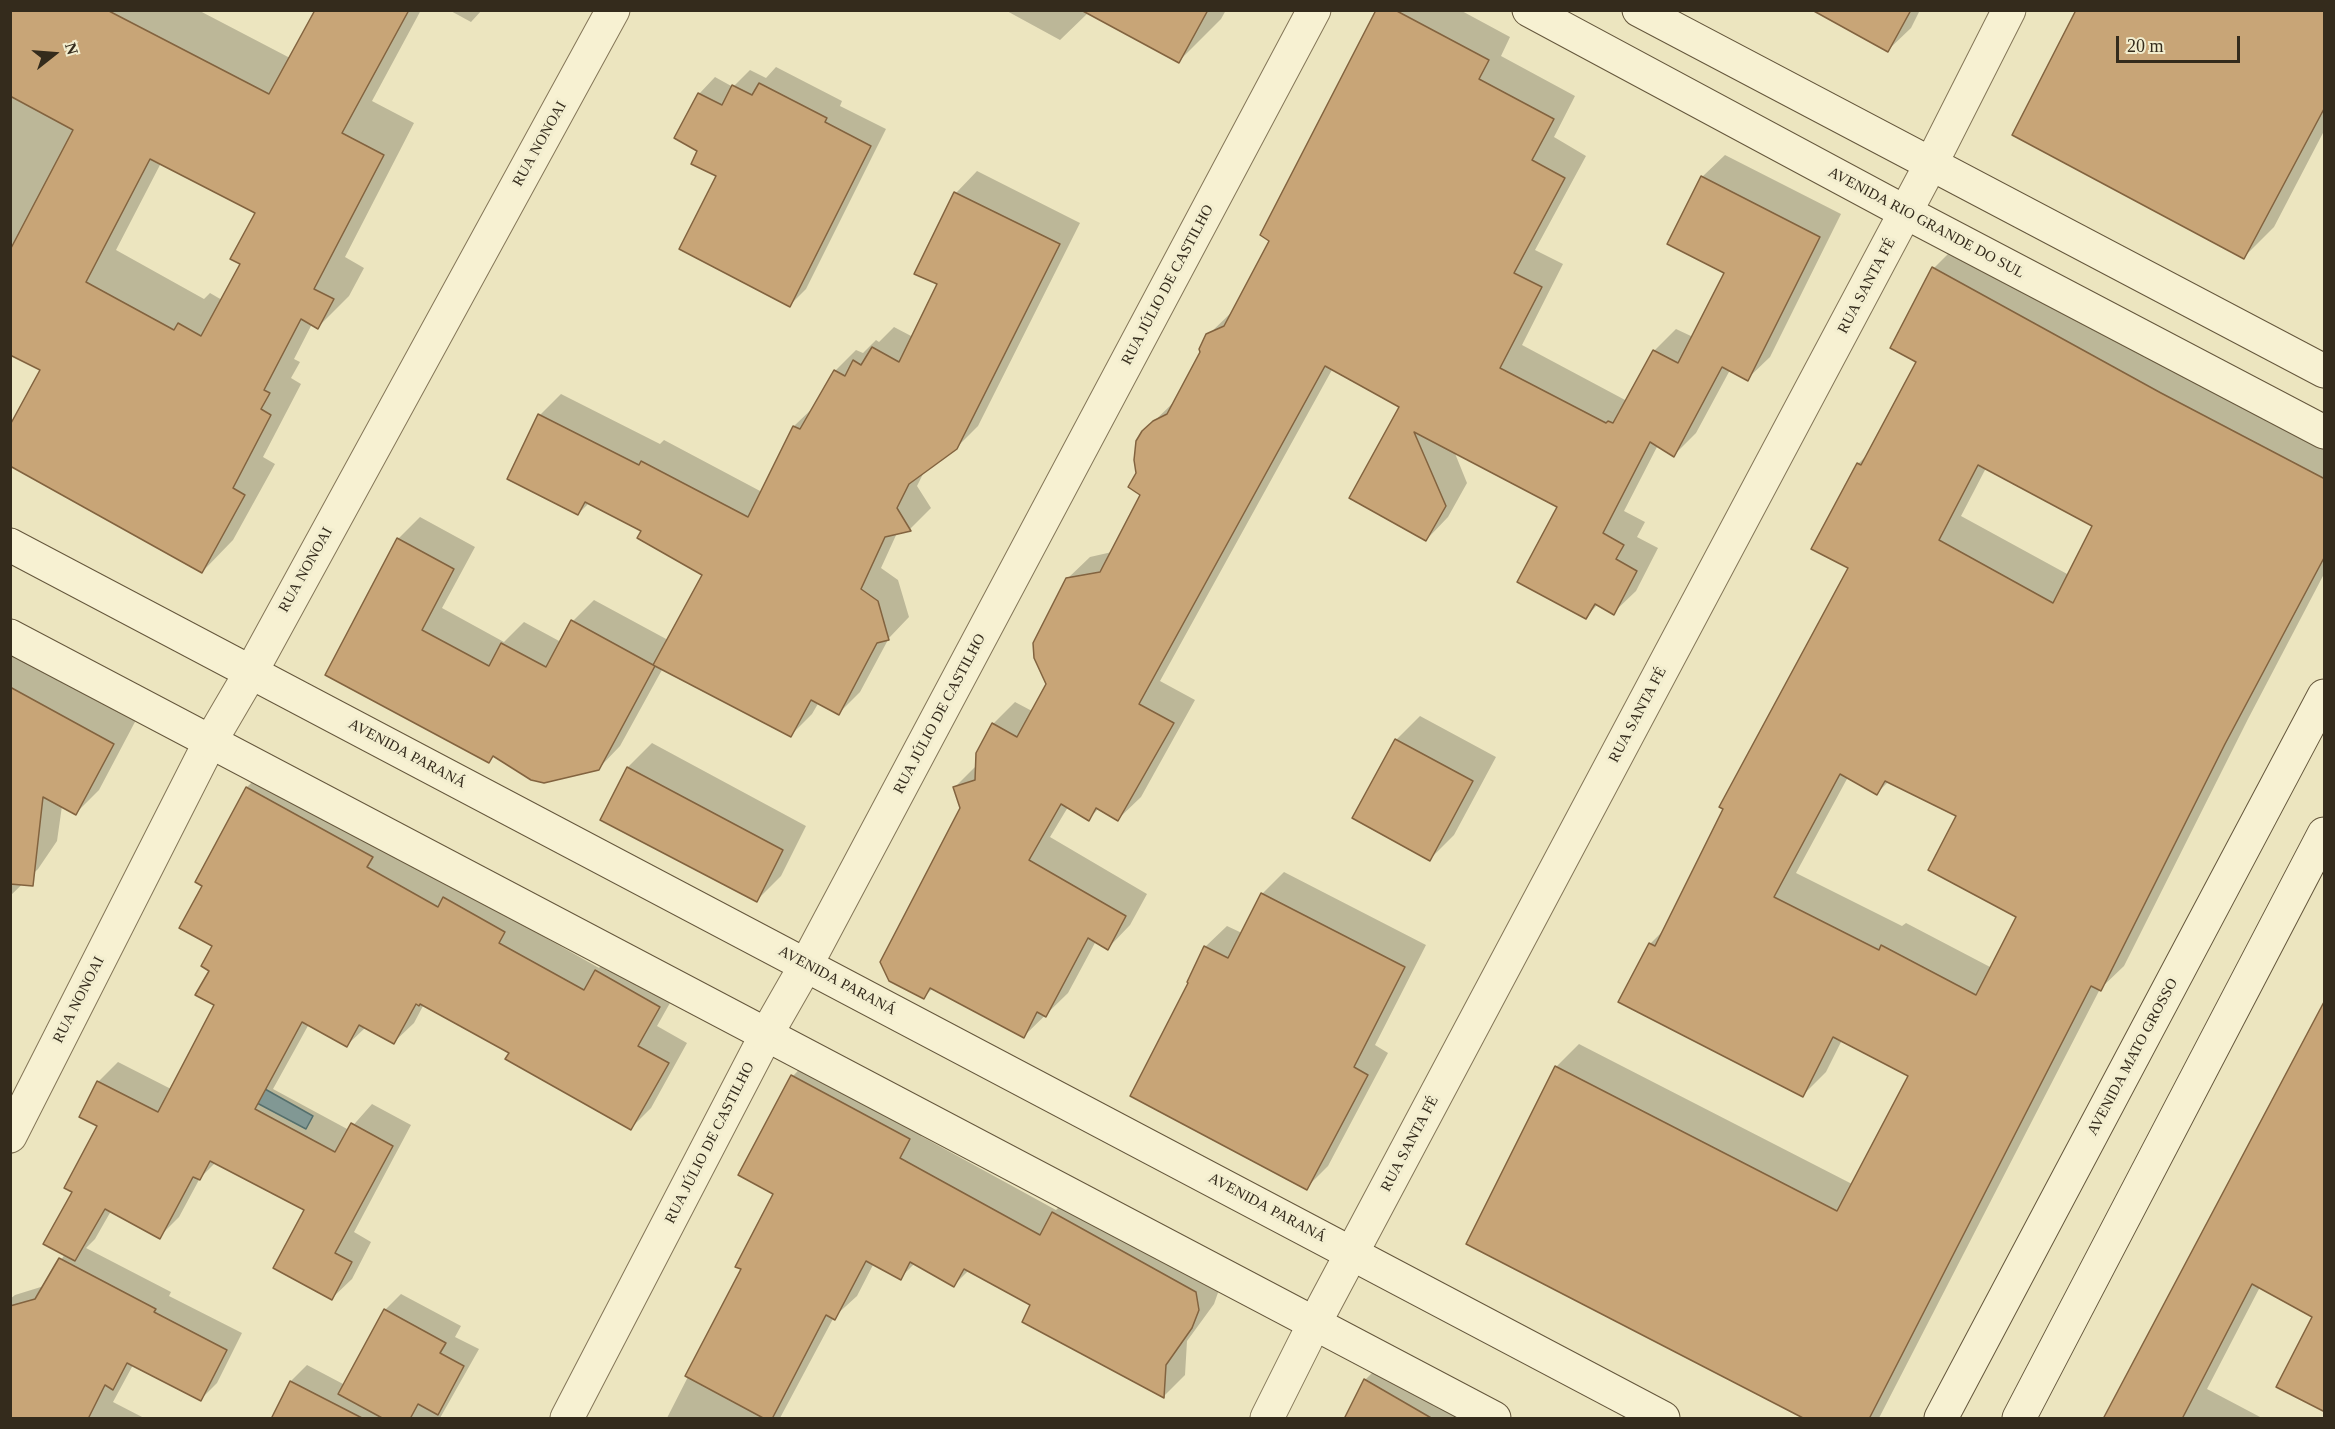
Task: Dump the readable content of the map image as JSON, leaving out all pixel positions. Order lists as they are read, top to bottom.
{
  "streets": {
    "street": [
      "RUA NONOAI",
      "AVENIDA RIO GRANDE DO SUL",
      "RUA JÚLIO DE CASTILHO",
      "RUA SANTA FÉ",
      "AVENIDA PARANÁ",
      "AVENIDA MATO GROSSO"
    ]
  },
  "crossings": [
    ["RUA NONOAI", "AVENIDA PARANÁ"],
    ["AVENIDA RIO GRANDE DO SUL", "RUA SANTA FÉ"],
    ["RUA JÚLIO DE CASTILHO", "AVENIDA PARANÁ"],
    ["RUA SANTA FÉ", "AVENIDA PARANÁ"]
  ],
  "scale_bar": "20 m",
  "north": "right"
}
